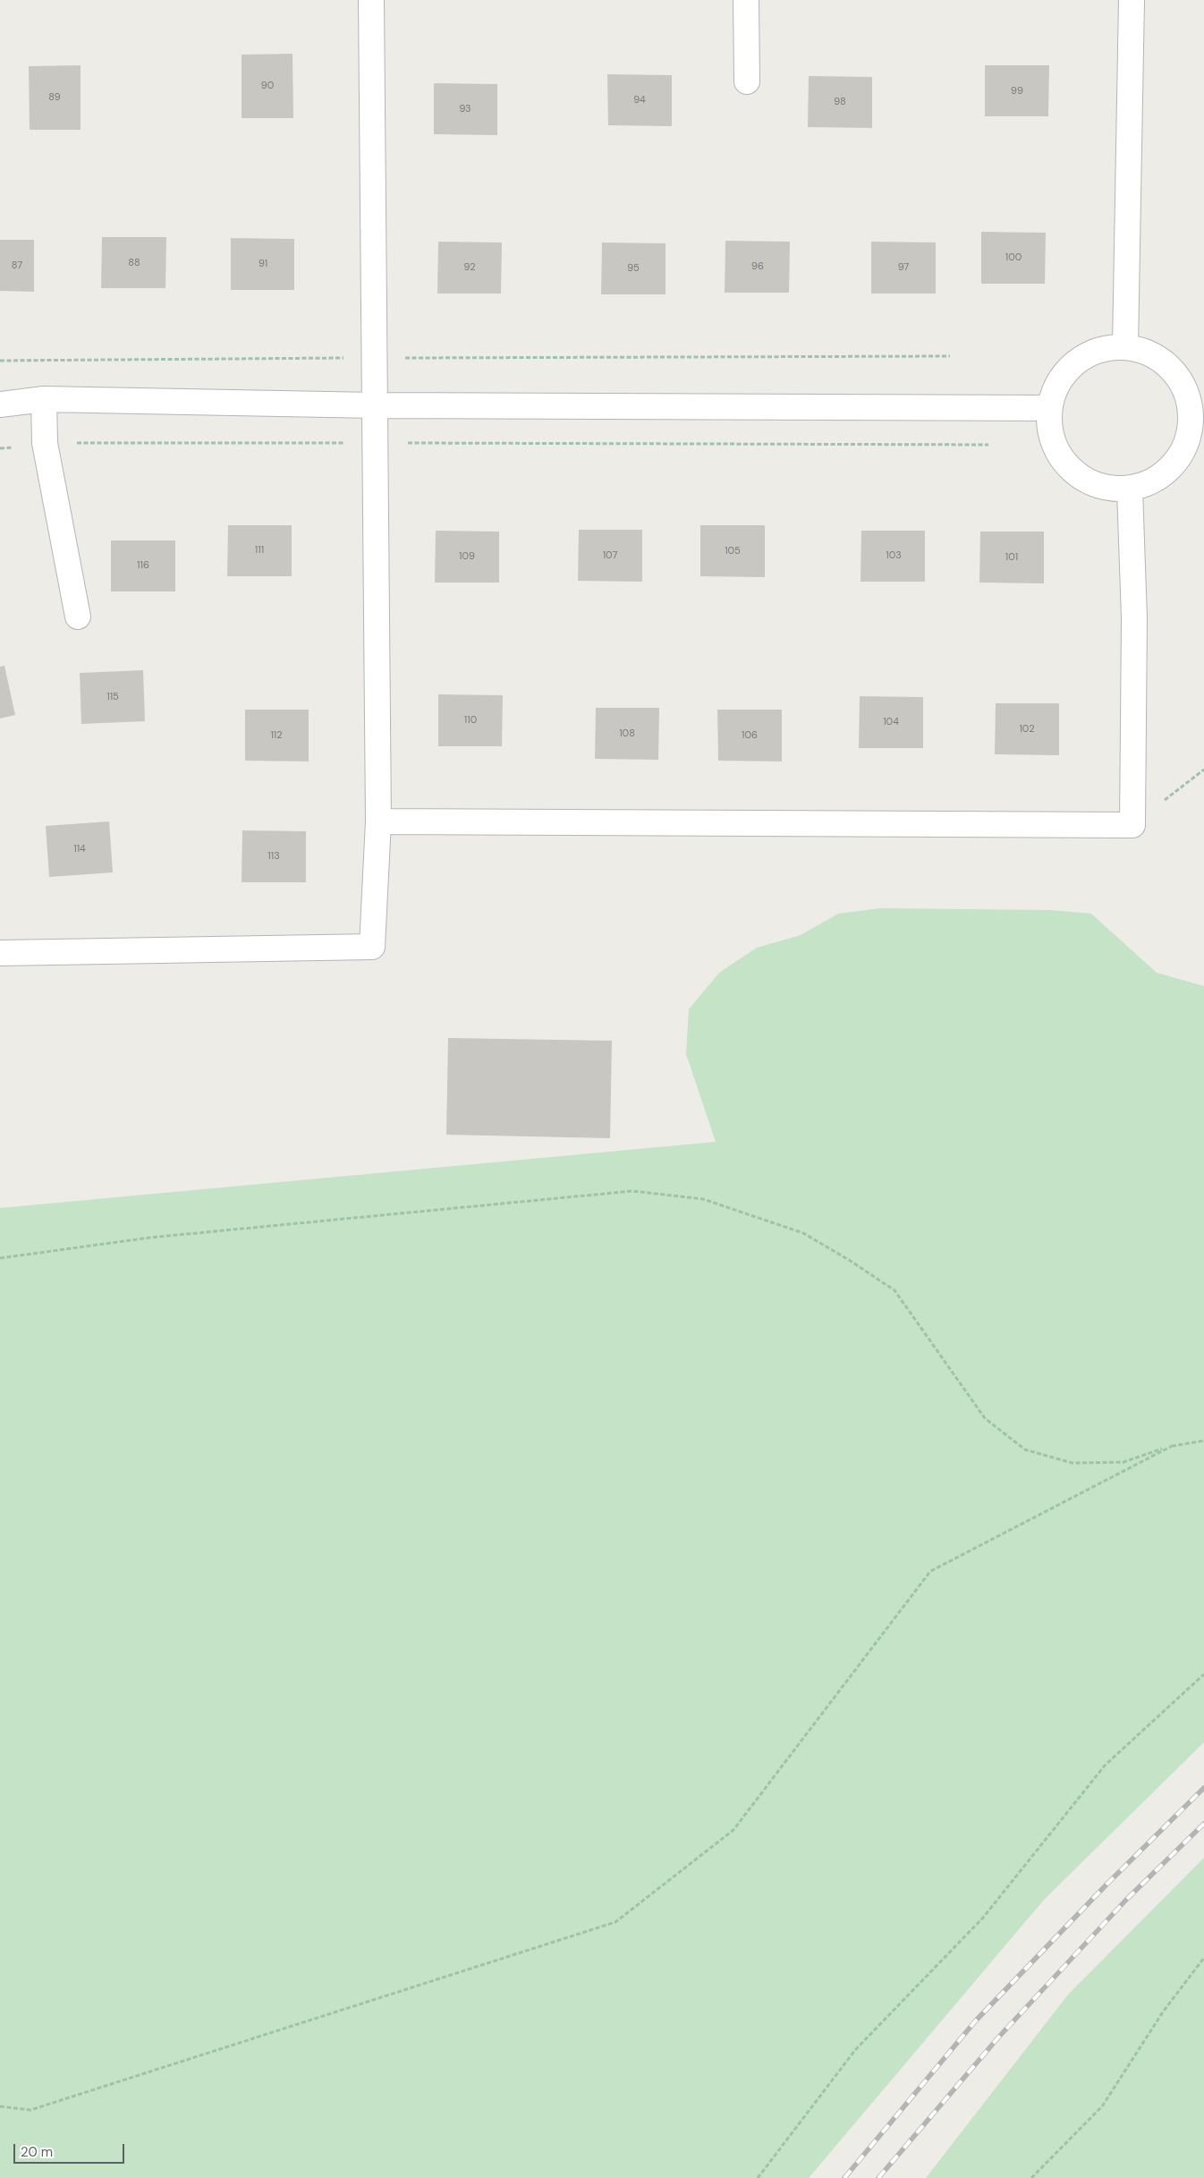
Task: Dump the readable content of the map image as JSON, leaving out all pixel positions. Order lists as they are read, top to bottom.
{
  "house_numbers": [
    "90",
    "99",
    "89",
    "94",
    "98",
    "93",
    "100",
    "88",
    "91",
    "87",
    "96",
    "92",
    "97",
    "95",
    "111",
    "105",
    "107",
    "103",
    "109",
    "101",
    "116",
    "115",
    "110",
    "104",
    "102",
    "108",
    "112",
    "106",
    "114",
    "113"
  ],
  "scale_bar": "20 m"
}
